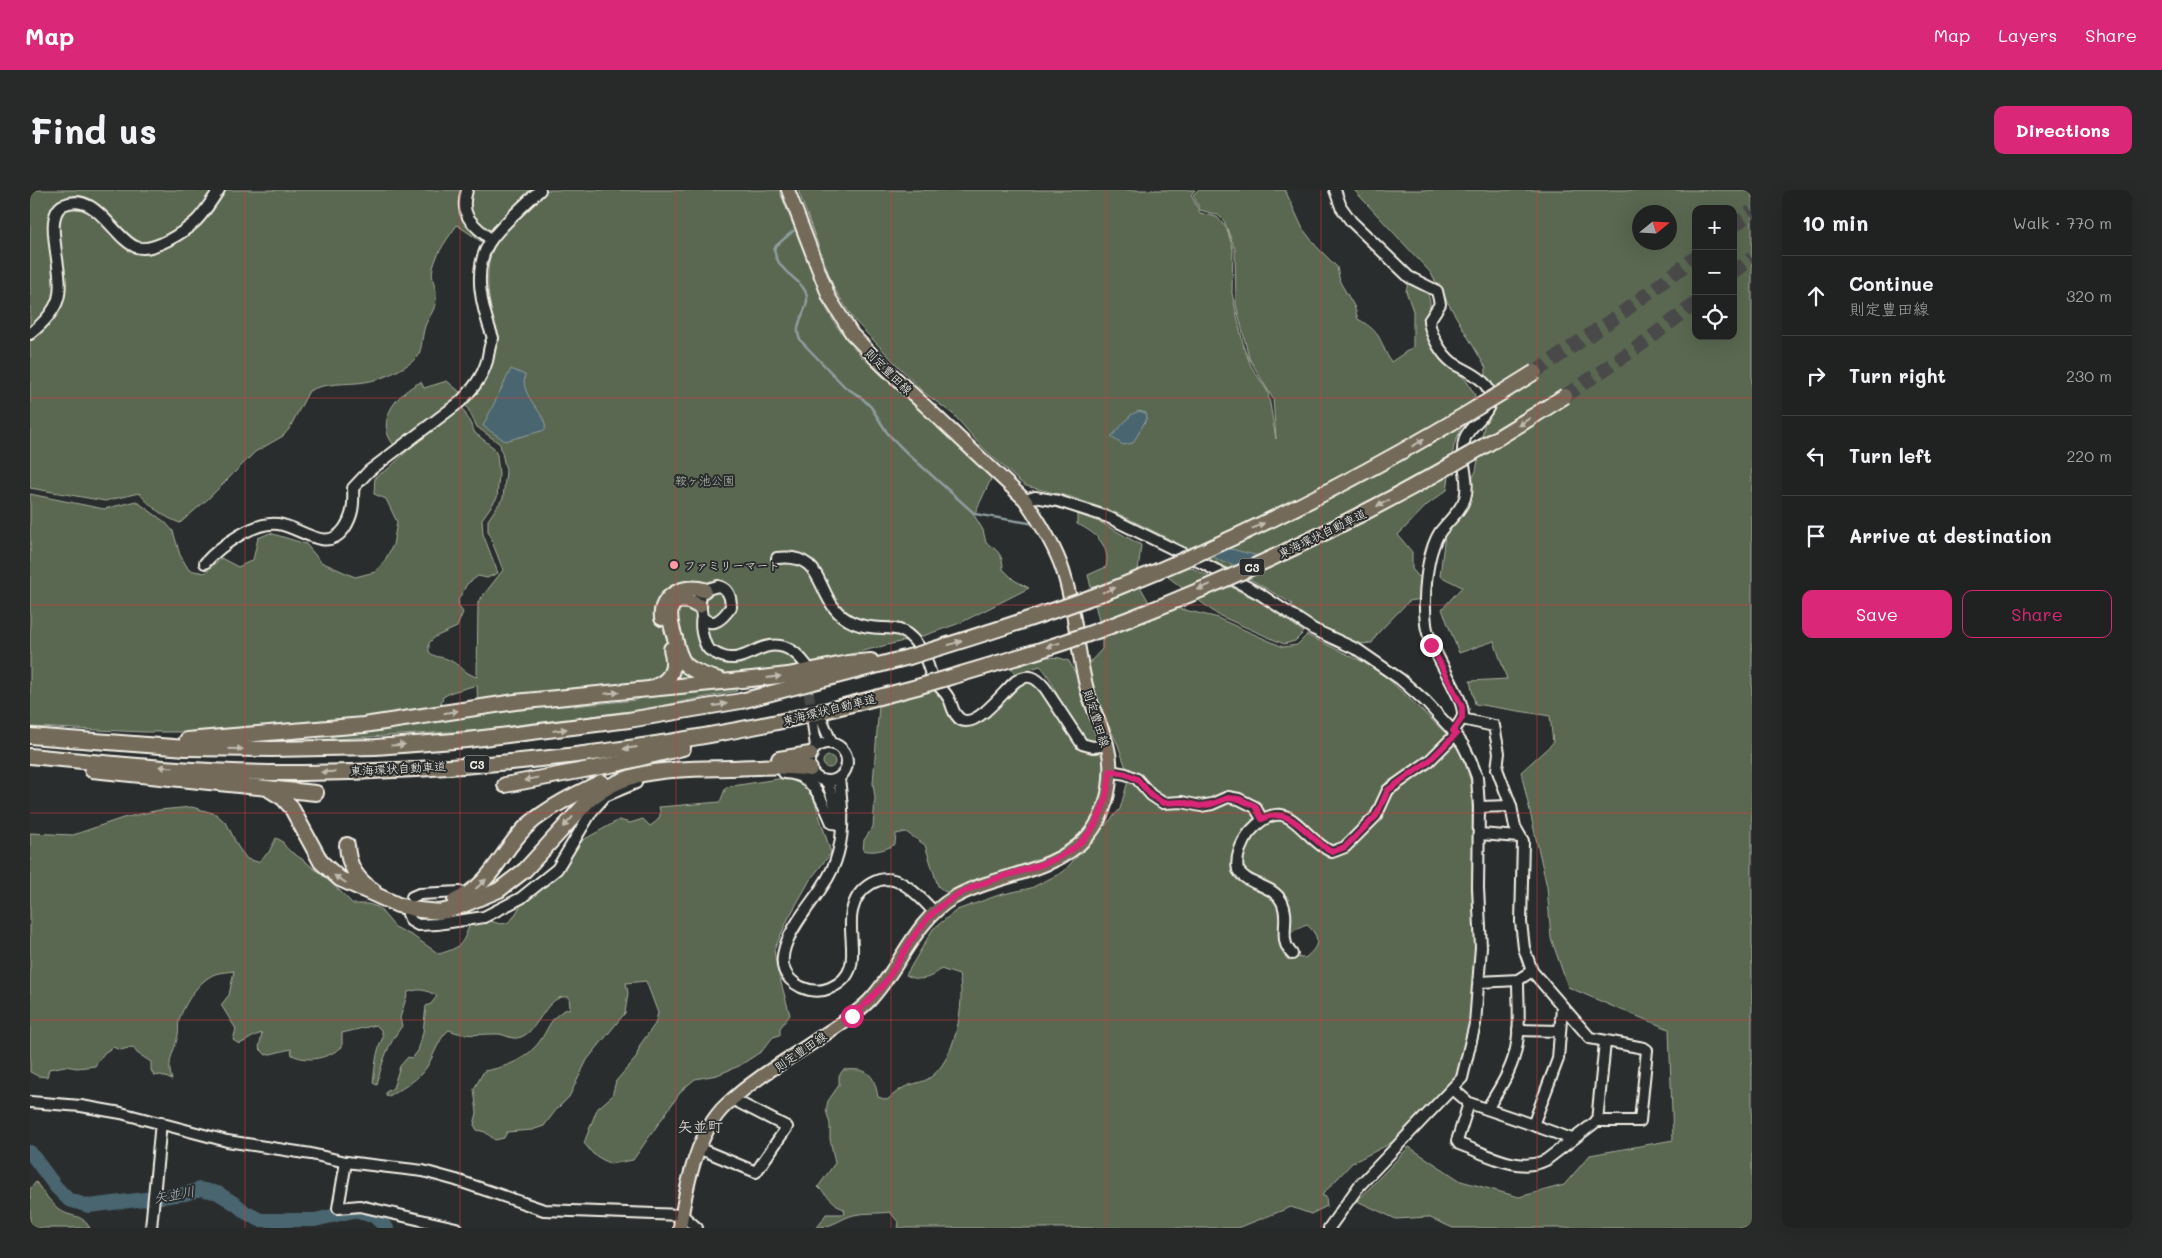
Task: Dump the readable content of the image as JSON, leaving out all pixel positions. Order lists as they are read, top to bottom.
{
  "streets": {
    "highway": ["東海環状自動車道", "C3"],
    "main road": ["則定豊田線"]
  },
  "districts": ["矢並町"],
  "water": ["矢並川"],
  "parks": ["鞍ヶ池公園"],
  "places": ["ファミリーマート"],
  "north": "right",
  "page": {
    "header": "Map",
    "nav": ["Map", "Layers", "Share"],
    "buttons": [
      "Directions",
      ["Save", "Share"]
    ],
    "title": "Find us",
    "heading": ["10 min", "Walk · 770 m"],
    "map_buttons": ["+", "−"],
    "list": [
      ["Continue", "則定豊田線", "320 m"],
      ["Turn right", "230 m"],
      ["Turn left", "220 m"],
      "Arrive at destination"
    ]
  }
}
